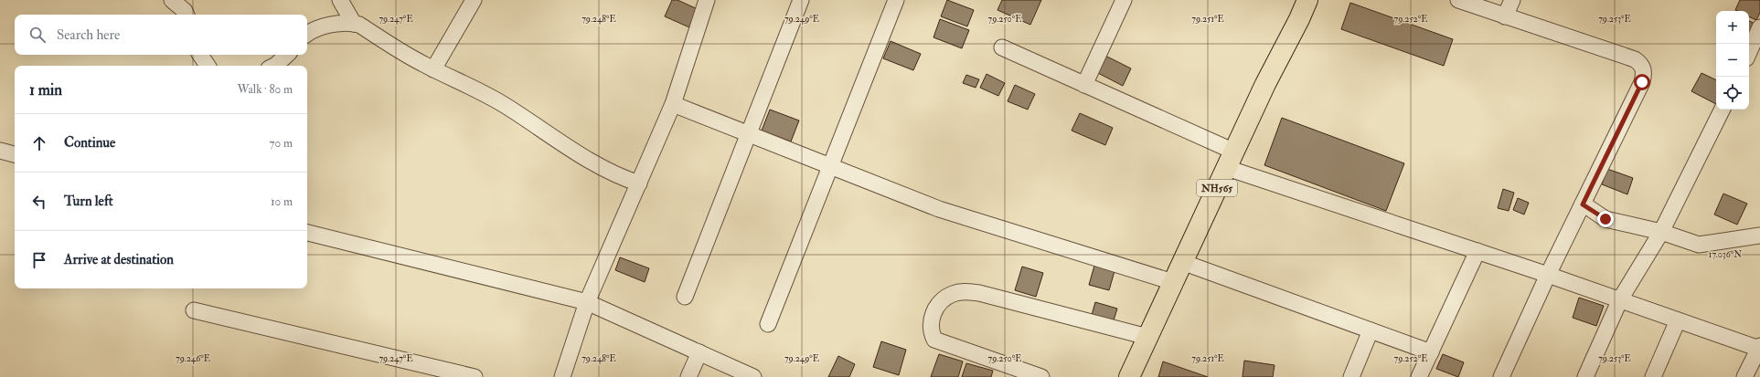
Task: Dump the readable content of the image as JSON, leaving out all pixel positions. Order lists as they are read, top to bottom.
{
  "streets": {
    "highway": ["NH565"]
  },
  "page": {
    "map_buttons": ["+", "−"],
    "search": "Search here",
    "heading": ["1 min", "Walk · 80 m"],
    "list": [
      ["Continue", "70 m"],
      ["Turn left", "10 m"],
      "Arrive at destination"
    ]
  },
  "coordinates": [
    "79.247°E",
    "79.248°E",
    "79.249°E",
    "79.250°E",
    "79.251°E",
    "79.252°E",
    "79.253°E",
    "17.036°N",
    "79.246°E"
  ]
}
